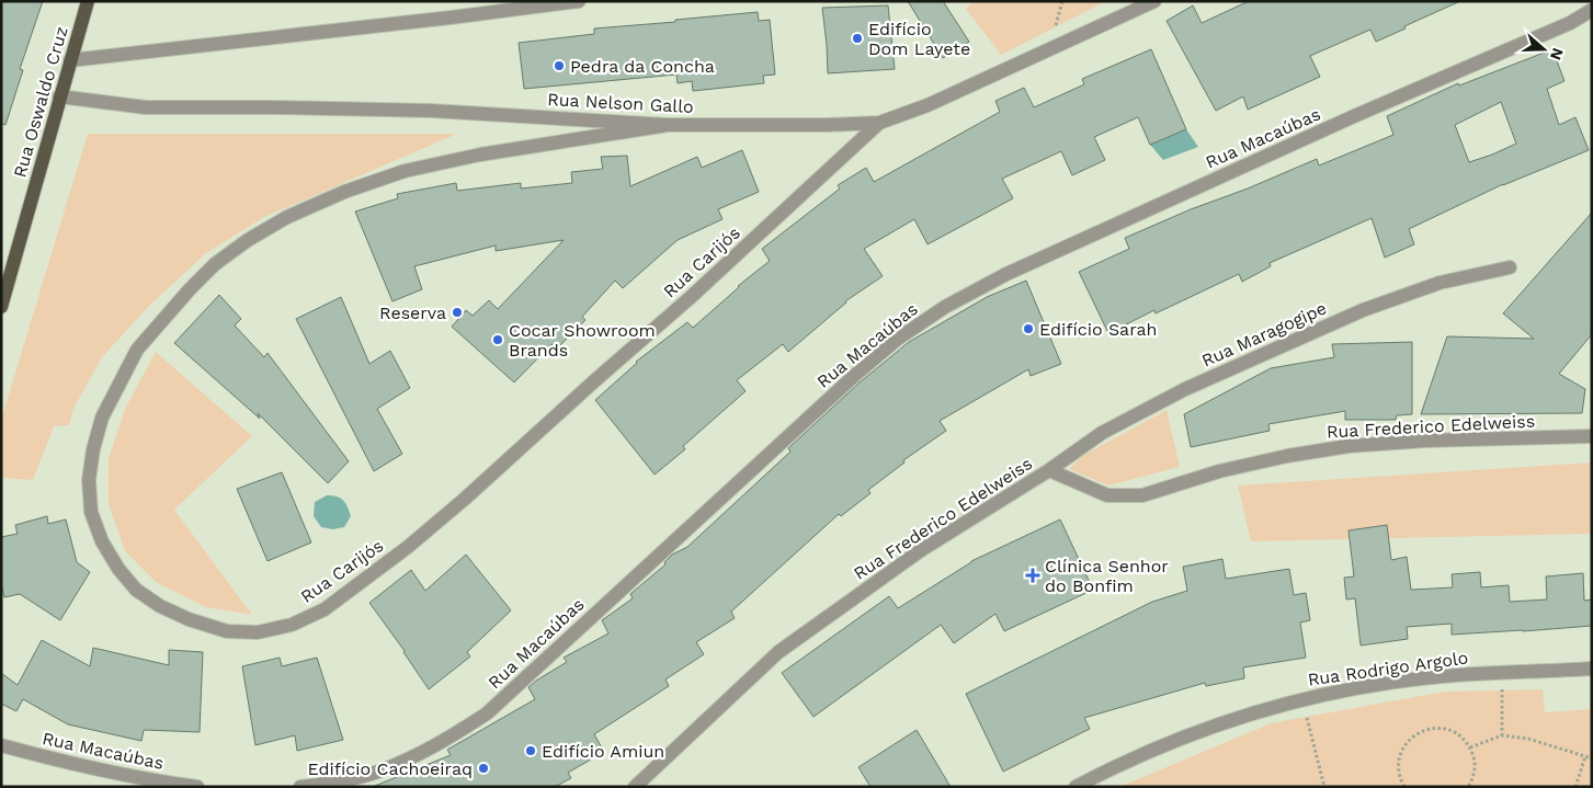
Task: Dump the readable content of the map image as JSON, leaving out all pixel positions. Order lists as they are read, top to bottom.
{
  "streets": {
    "main road": ["Rua Oswaldo Cruz"],
    "street": [
      "Rua Nelson Gallo",
      "Rua Macaúbas",
      "Rua Carijós",
      "Rua Maragogipe",
      "Rua Frederico Edelweiss",
      "Rua Rodrigo Argolo"
    ]
  },
  "crossings": [
    ["Rua Oswaldo Cruz", "Rua Nelson Gallo"],
    ["Rua Nelson Gallo", "Rua Carijós"],
    ["Rua Maragogipe", "Rua Frederico Edelweiss"]
  ],
  "places": {
    "other": [
      "Edifício Dom Layete",
      "Pedra da Concha",
      "Reserva",
      "Edifício Sarah",
      "Cocar Showroom Brands",
      "Edifício Amiun",
      "Edifício Cachoeiraq"
    ],
    "health": ["Clínica Senhor do Bonfim"]
  },
  "north": "right"
}
